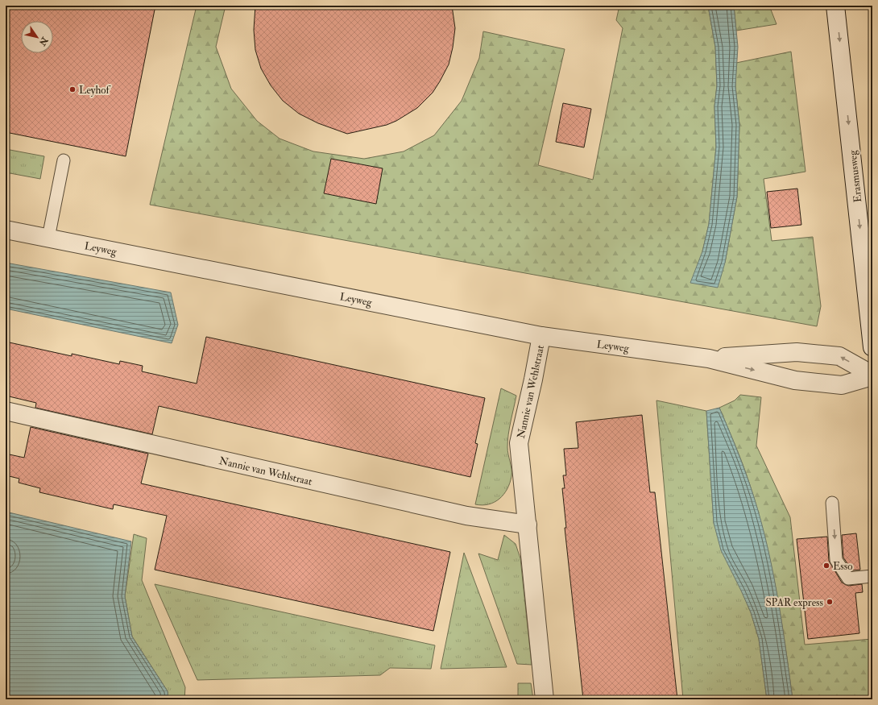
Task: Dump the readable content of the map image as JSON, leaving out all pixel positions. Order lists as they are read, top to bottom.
{
  "streets": {
    "street": ["Erasmusweg", "Leyweg", "Nannie van Wehlstraat"]
  },
  "crossings": [
    ["Leyweg", "Nannie van Wehlstraat"]
  ],
  "one_way": ["Erasmusweg"],
  "places": ["Leyhof", "Esso", "SPAR express"],
  "north": "bottom right"
}
